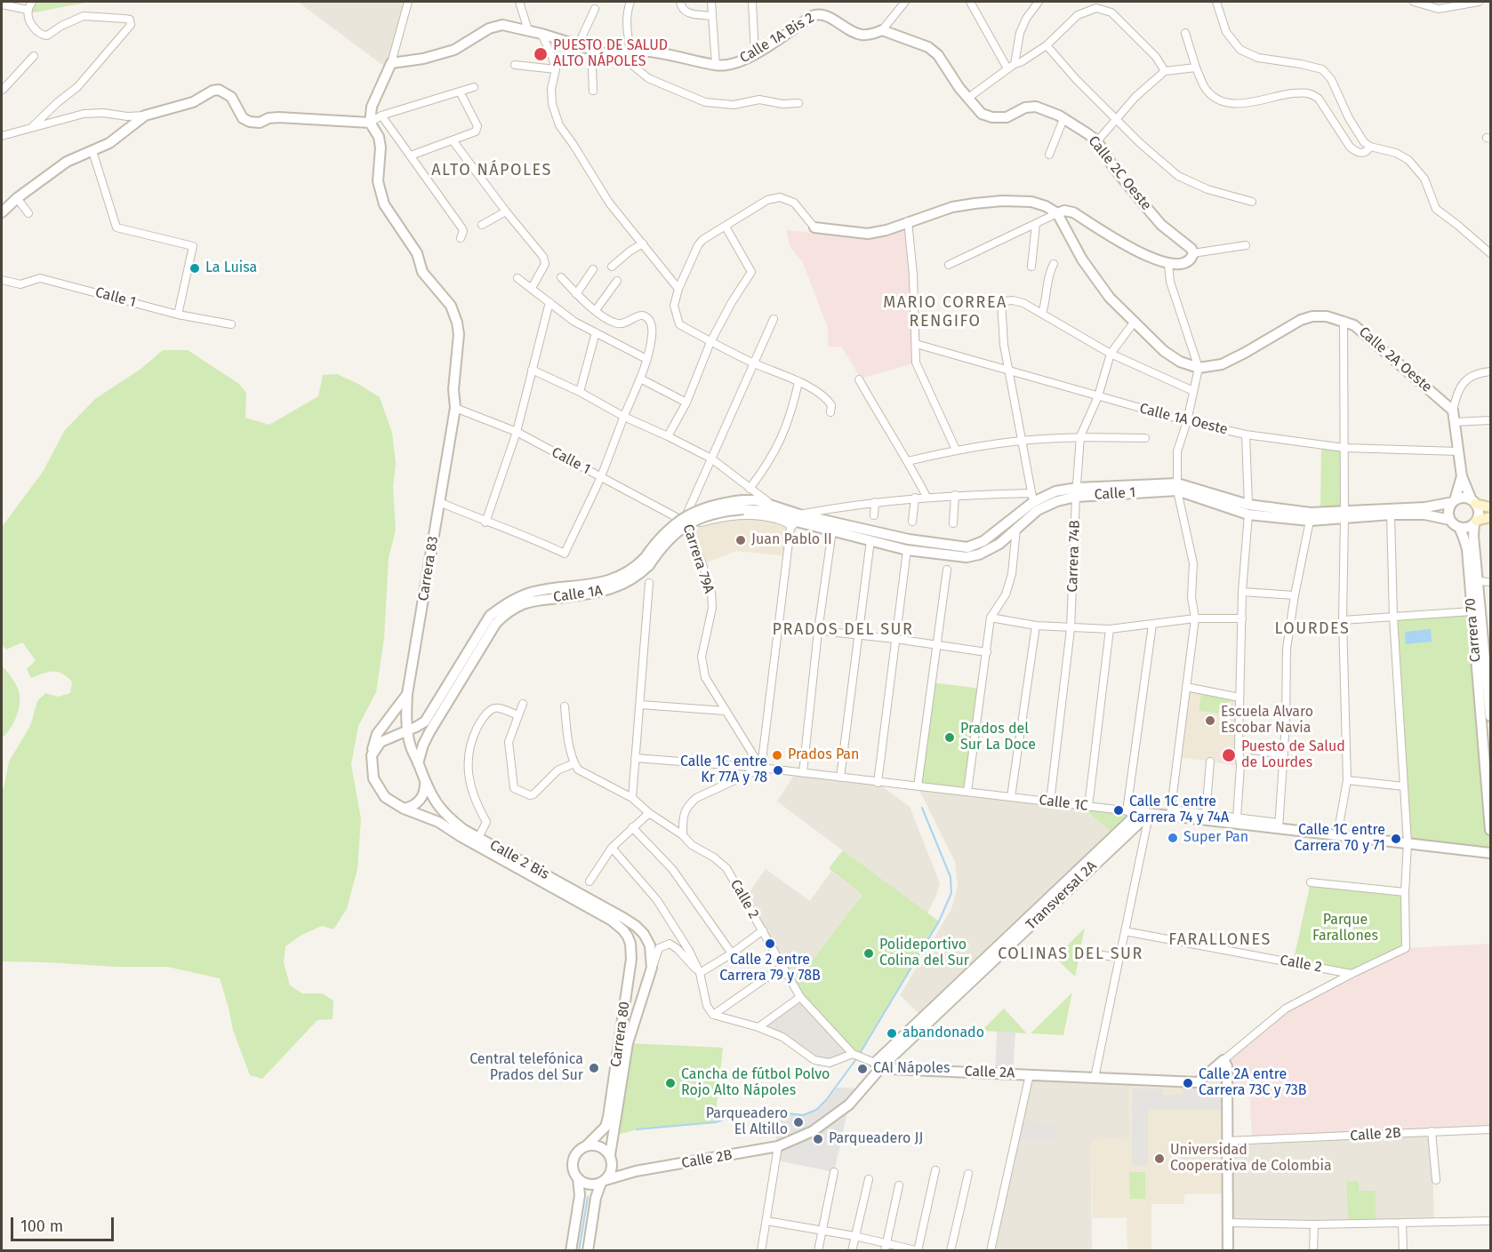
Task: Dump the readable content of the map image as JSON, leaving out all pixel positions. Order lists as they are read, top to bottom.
{
  "streets": {
    "street": [
      "Calle 1A Bis 2",
      "Calle 2C Oeste",
      "Calle 1",
      "Calle 2A Oeste",
      "Calle 1A Oeste",
      "Carrera 74B",
      "Carrera 79A",
      "Carrera 83",
      "Calle 1A",
      "Carrera 70",
      "Calle 1C",
      "Calle 2 Bis",
      "Transversal 2A",
      "Calle 2",
      "Carrera 80",
      "Calle 2A",
      "Calle 2B"
    ]
  },
  "crossings": [
    ["Calle 1A Bis 2", "Calle 2C Oeste"],
    ["Calle 1", "Carrera 74B"],
    ["Calle 1", "Carrera 79A"],
    ["Calle 1", "Carrera 83"],
    ["Calle 1", "Calle 1A"],
    ["Calle 1", "Carrera 70"],
    ["Calle 1A Oeste", "Carrera 74B"],
    ["Carrera 74B", "Calle 1C"],
    ["Carrera 79A", "Calle 1C"],
    ["Carrera 83", "Calle 1A"],
    ["Carrera 83", "Calle 2 Bis"],
    ["Calle 1A", "Calle 2 Bis"],
    ["Calle 1C", "Transversal 2A"],
    ["Calle 2 Bis", "Carrera 80"],
    ["Transversal 2A", "Calle 2"],
    ["Transversal 2A", "Calle 2A"],
    ["Calle 2", "Calle 2A"],
    ["Carrera 80", "Calle 2B"]
  ],
  "districts": [
    "ALTO NÁPOLES",
    "MARIO CORREA RENGIFO",
    "LOURDES",
    "PRADOS DEL SUR",
    "FARALLONES",
    "COLINAS DEL SUR"
  ],
  "parks": ["Parque Farallones"],
  "places": [
    "PUESTO DE SALUD ALTO NÁPOLES",
    "La Luisa",
    "Juan Pablo II",
    "Escuela Alvaro Escobar Navia",
    "Prados del Sur La Doce",
    "Prados Pan",
    "Puesto de Salud de Lourdes",
    "Calle 1C entre Kr 77A y 78",
    "Calle 1C entre Carrera 74 y 74A",
    "Super Pan",
    "Calle 1C entre Carrera 70 y 71",
    "Calle 2 entre Carrera 79 y 78B",
    "Polideportivo Colina del Sur",
    "abandonado",
    "Central telefónica Prados del Sur",
    "CAI Nápoles",
    "Cancha de fútbol Polvo Rojo Alto Nápoles",
    "Calle 2A entre Carrera 73C y 73B",
    "Parqueadero El Altillo",
    "Parqueadero JJ",
    "Universidad Cooperativa de Colombia"
  ],
  "scale_bar": "100 m"
}
